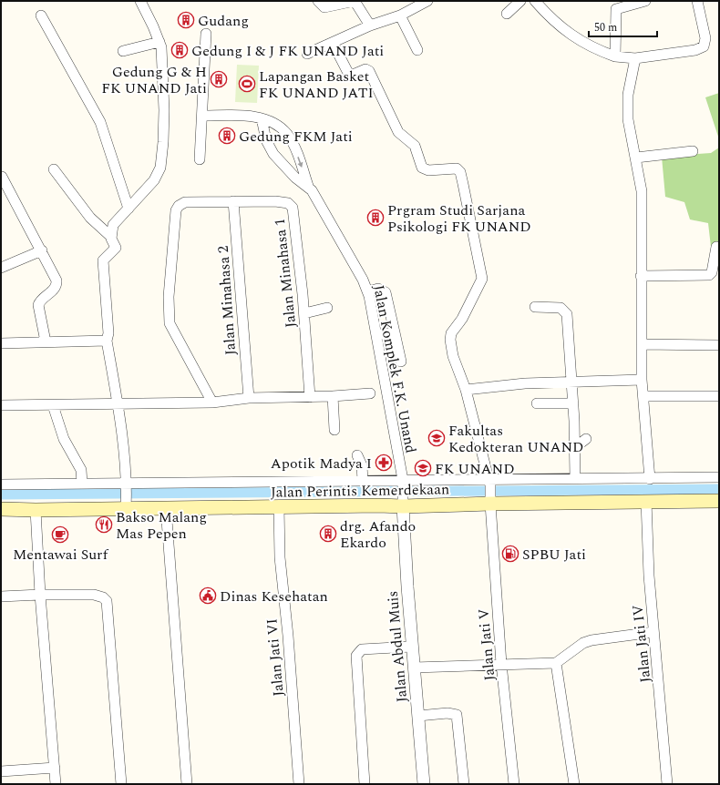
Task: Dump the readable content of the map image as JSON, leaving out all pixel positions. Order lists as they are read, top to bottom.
{
  "streets": {
    "main road": ["Jalan Perintis Kemerdekaan"],
    "street": [
      "Jalan Minahasa 1",
      "Jalan Minahasa 2",
      "Jalan Komplek F.K. Unand",
      "Jalan Jati IV",
      "Jalan Jati V",
      "Jalan Abdul Muis",
      "Jalan Jati VI"
    ]
  },
  "crossings": [
    ["Jalan Minahasa 1", "Jalan Minahasa 2"],
    ["Jalan Komplek F.K. Unand", "Jalan Perintis Kemerdekaan"],
    ["Jalan Komplek F.K. Unand", "Jalan Abdul Muis"],
    ["Jalan Perintis Kemerdekaan", "Jalan Jati IV"],
    ["Jalan Perintis Kemerdekaan", "Jalan Jati V"],
    ["Jalan Perintis Kemerdekaan", "Jalan Abdul Muis"],
    ["Jalan Perintis Kemerdekaan", "Jalan Jati VI"]
  ],
  "places": {
    "building": [
      "Gudang",
      "Gedung I & J FK UNAND Jati",
      "Gedung G & H FK UNAND Jati",
      "Gedung FKM Jati",
      "Prgram Studi Sarjana Psikologi FK UNAND",
      "drg. Afando Ekardo"
    ],
    "sports": ["Lapangan Basket FK UNAND JATI"],
    "school or university": ["Fakultas Kedokteran UNAND", "FK UNAND"],
    "pharmacy": ["Apotik Madya I"],
    "restaurant": ["Bakso Malang Mas Pepen"],
    "cafe": ["Mentawai Surf"],
    "fuel station": ["SPBU Jati"],
    "public building": ["Dinas Kesehatan"]
  },
  "scale_bar": "50 m"
}
